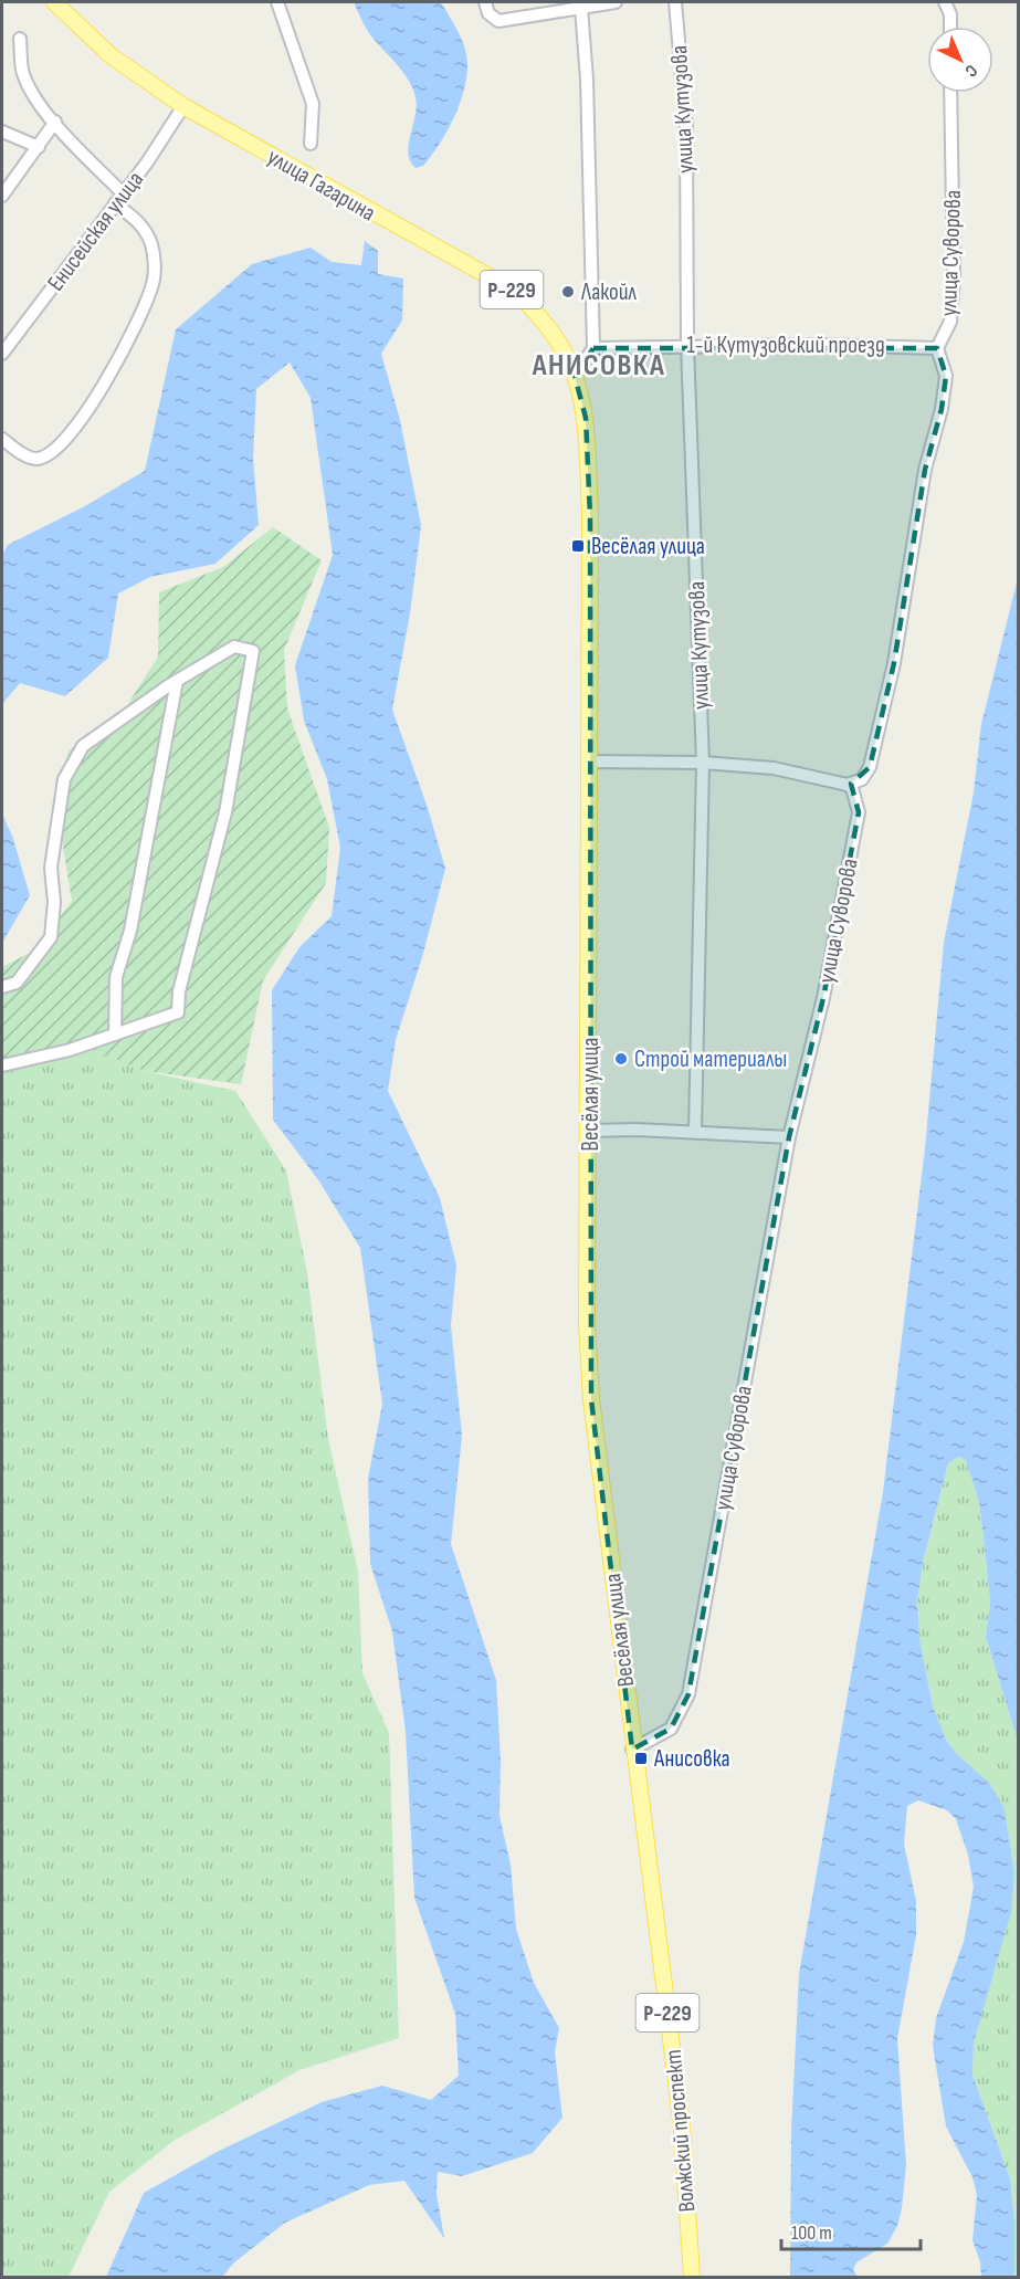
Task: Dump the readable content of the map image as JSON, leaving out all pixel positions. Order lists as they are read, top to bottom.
{
  "streets": {
    "main road": [
      "улица Гагарина",
      "Р-229",
      "Весёлая улица",
      "Волжский проспект"
    ],
    "street": [
      "улица Кутузова",
      "Енисейская улица",
      "улица Суворова",
      "1-й Кутузовский проезд"
    ]
  },
  "crossings": [
    ["улица Кутузова", "1-й Кутузовский проезд"],
    ["улица Гагарина", "Енисейская улица"],
    ["улица Гагарина", "Весёлая улица"],
    ["улица Суворова", "1-й Кутузовский проезд"],
    ["улица Суворова", "Весёлая улица"],
    ["улица Суворова", "Волжский проспект"],
    ["Весёлая улица", "Волжский проспект"]
  ],
  "districts": ["АНИСОВКА"],
  "places": {
    "other": ["Лакойл", "Строй материалы"],
    "transit": ["Весёлая улица", "Анисовка"]
  },
  "scale_bar": "100 m",
  "north": "bottom right"
}
